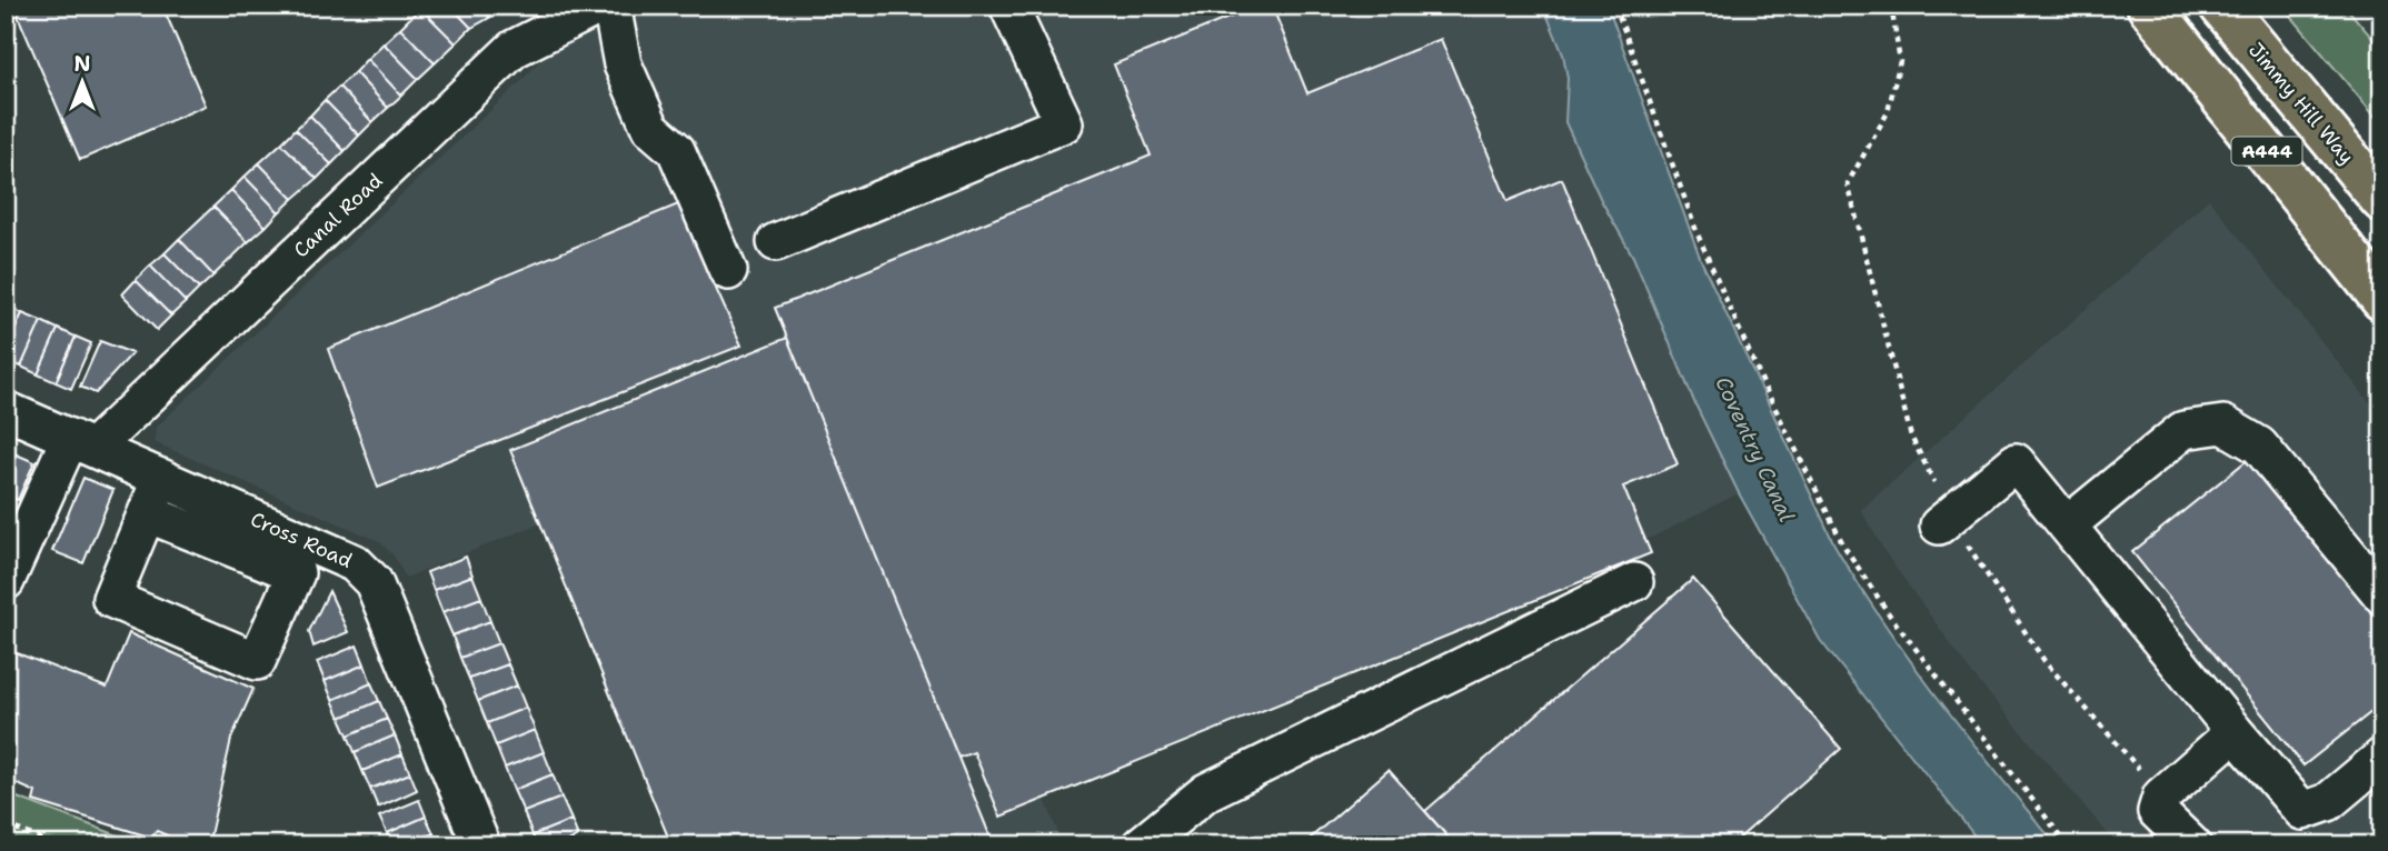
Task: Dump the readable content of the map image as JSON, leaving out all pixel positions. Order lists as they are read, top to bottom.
{
  "streets": {
    "highway": ["Jimmy Hill Way", "A444"],
    "street": ["Canal Road", "Cross Road"]
  },
  "crossings": [
    ["Canal Road", "Cross Road"]
  ],
  "water": ["Coventry Canal"],
  "north": "top"
}
